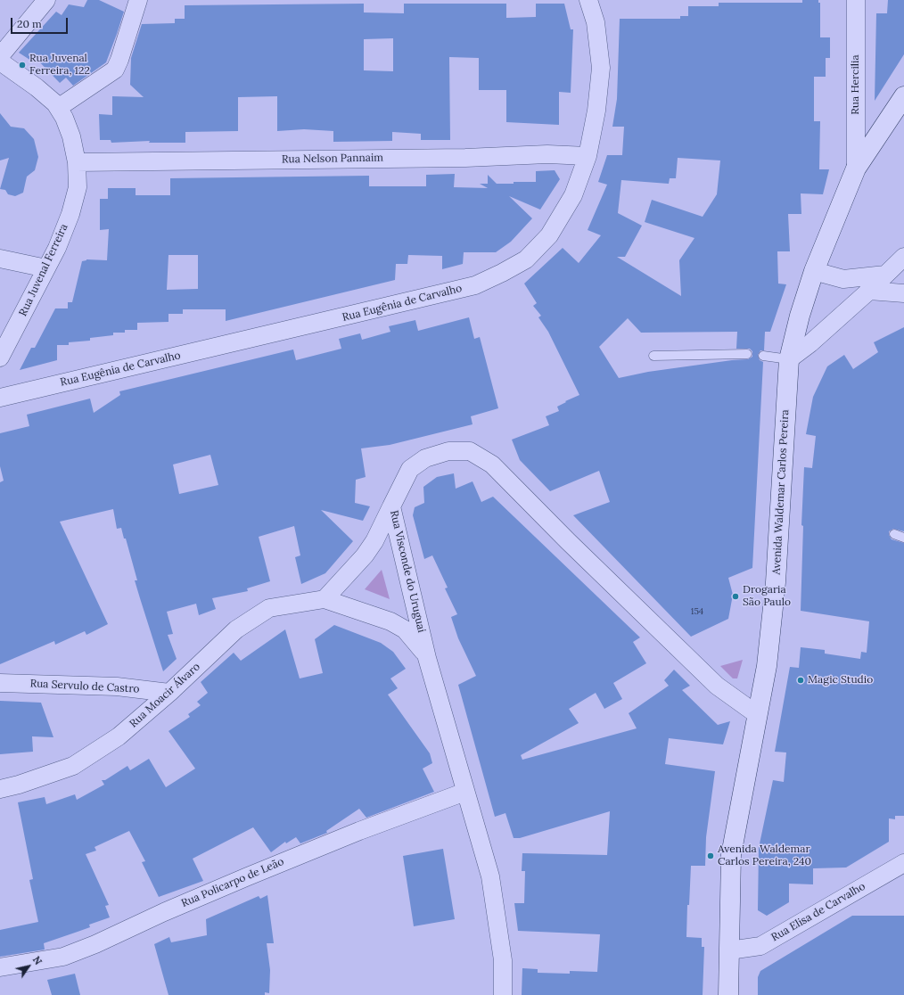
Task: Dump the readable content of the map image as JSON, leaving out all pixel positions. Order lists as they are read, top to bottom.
{
  "streets": {
    "street": [
      "Rua Hercilia",
      "Rua Nelson Pannaim",
      "Rua Juvenal Ferreira",
      "Rua Eugênia de Carvalho",
      "Avenida Waldemar Carlos Pereira",
      "Rua Visconde do Uruguai",
      "Rua Servulo de Castro",
      "Rua Moacir Álvaro",
      "Rua Policarpo de Leão",
      "Rua Elisa de Carvalho"
    ]
  },
  "crossings": [
    ["Rua Hercilia", "Avenida Waldemar Carlos Pereira"],
    ["Rua Nelson Pannaim", "Rua Juvenal Ferreira"],
    ["Rua Nelson Pannaim", "Rua Eugênia de Carvalho"],
    ["Avenida Waldemar Carlos Pereira", "Rua Visconde do Uruguai"],
    ["Avenida Waldemar Carlos Pereira", "Rua Elisa de Carvalho"],
    ["Rua Visconde do Uruguai", "Rua Moacir Álvaro"],
    ["Rua Visconde do Uruguai", "Rua Policarpo de Leão"],
    ["Rua Servulo de Castro", "Rua Moacir Álvaro"]
  ],
  "places": [
    "Rua Juvenal Ferreira, 122",
    "Drogaria São Paulo",
    "Magic Studio",
    "Avenida Waldemar Carlos Pereira, 240"
  ],
  "house_numbers": ["154"],
  "scale_bar": "20 m",
  "north": "top right"
}
